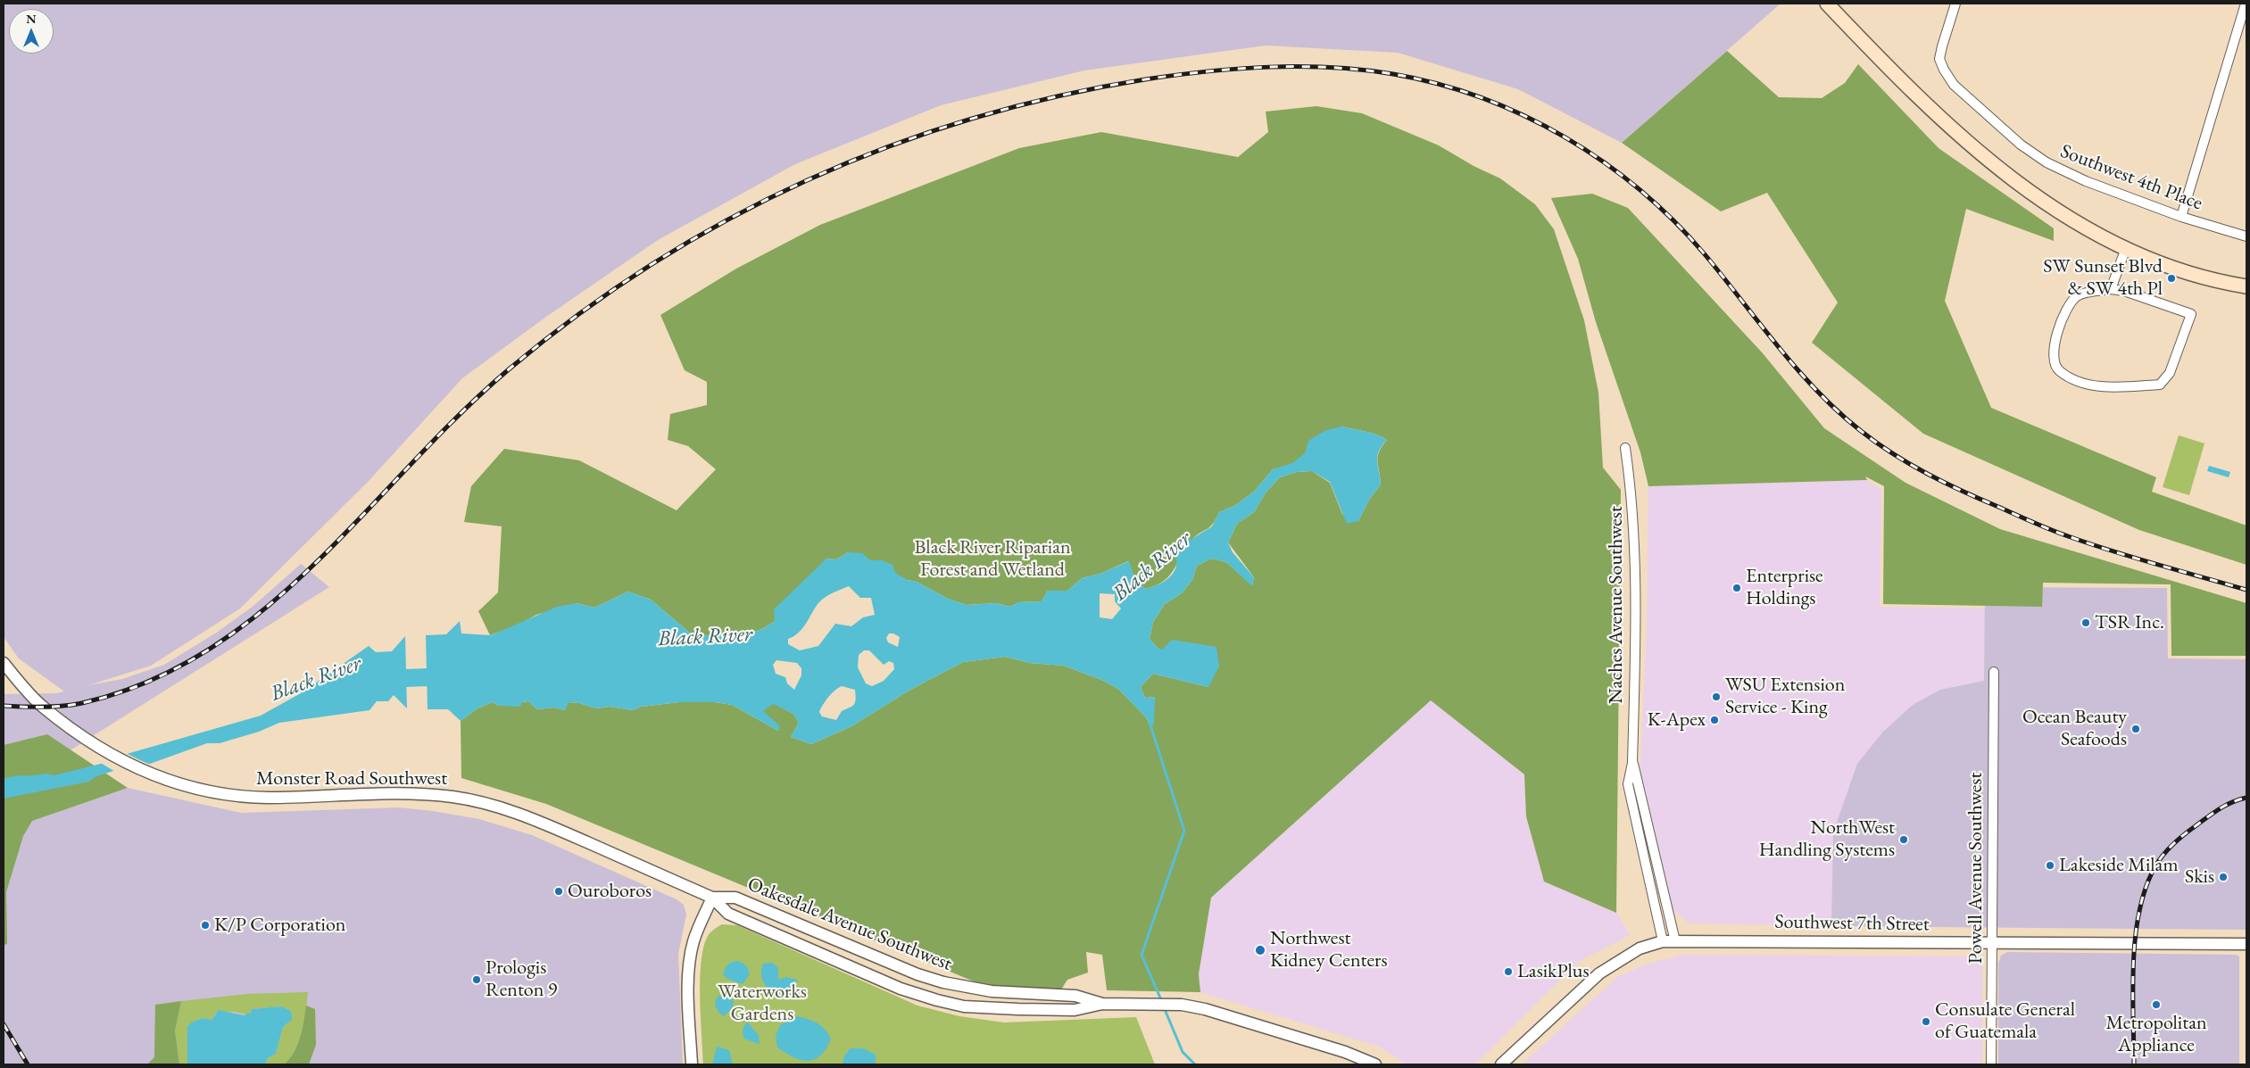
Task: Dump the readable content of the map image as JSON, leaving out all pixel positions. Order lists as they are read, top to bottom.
{
  "streets": {
    "street": [
      "Southwest 4th Place",
      "Naches Avenue Southwest",
      "Monster Road Southwest",
      "Powell Avenue Southwest",
      "Southwest 7th Street",
      "Oakesdale Avenue Southwest"
    ]
  },
  "crossings": [
    ["Naches Avenue Southwest", "Southwest 7th Street"],
    ["Monster Road Southwest", "Oakesdale Avenue Southwest"],
    ["Powell Avenue Southwest", "Southwest 7th Street"]
  ],
  "water": ["Black River"],
  "parks": ["Black River Riparian Forest and Wetland", "Waterworks Gardens"],
  "places": [
    "SW Sunset Blvd & SW 4th Pl",
    "Enterprise Holdings",
    "TSR Inc.",
    "WSU Extension Service - King",
    "K-Apex",
    "Ocean Beauty Seafoods",
    "NorthWest Handling Systems",
    "Lakeside Milam",
    "Skis",
    "Ouroboros",
    "K/P Corporation",
    "Northwest Kidney Centers",
    "LasikPlus",
    "Prologis Renton 9",
    "Metropolitan Appliance",
    "Consulate General of Guatemala"
  ],
  "north": "top"
}
